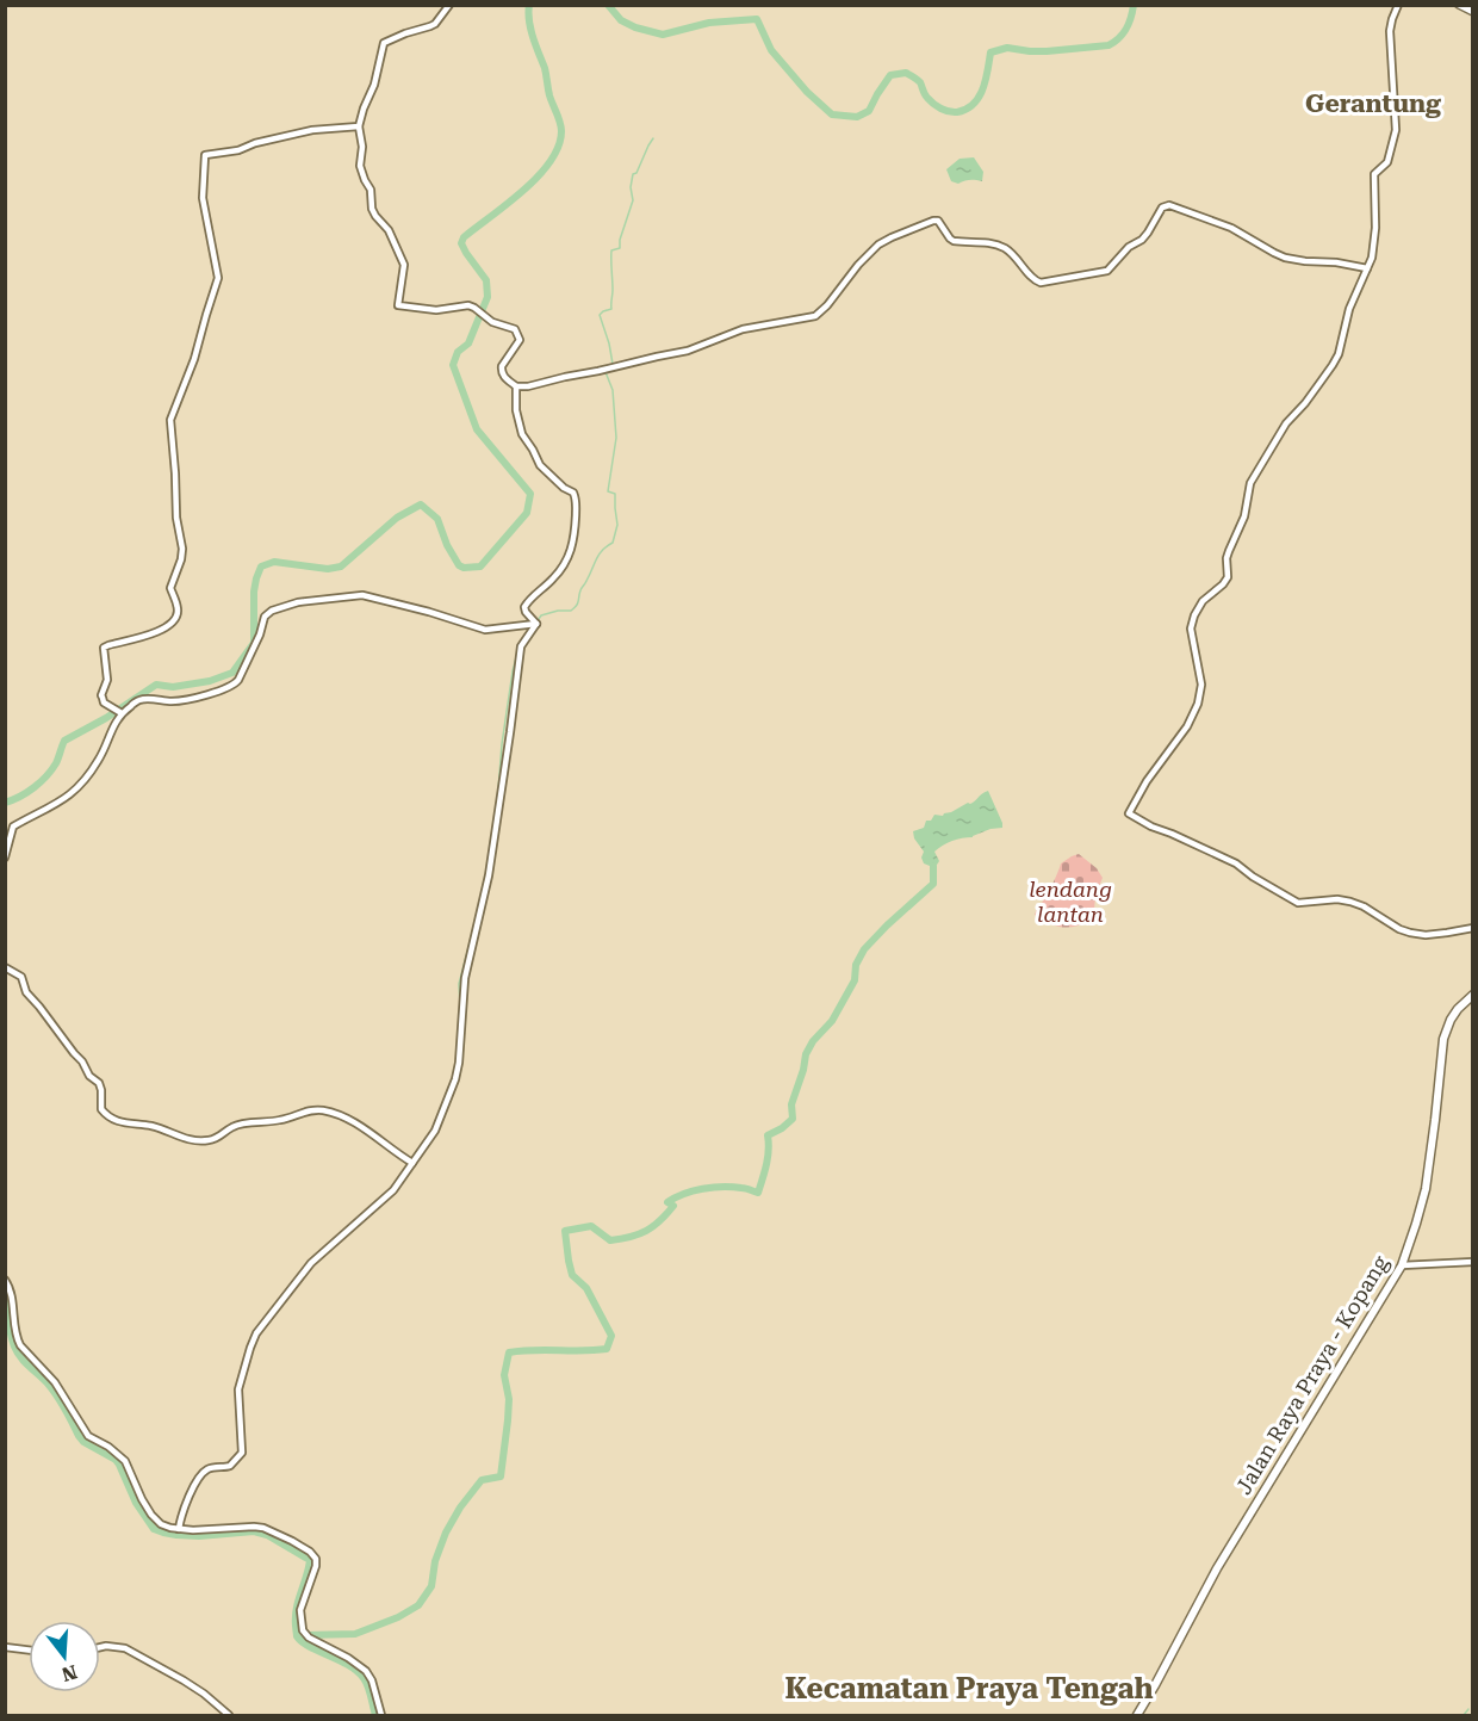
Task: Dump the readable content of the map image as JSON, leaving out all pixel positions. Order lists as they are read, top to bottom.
{
  "streets": {
    "highway": ["Jalan Raya Praya - Kopang"]
  },
  "districts": ["Gerantung", "Kecamatan Praya Tengah"],
  "parks": ["lendang lantan"],
  "north": "bottom"
}
